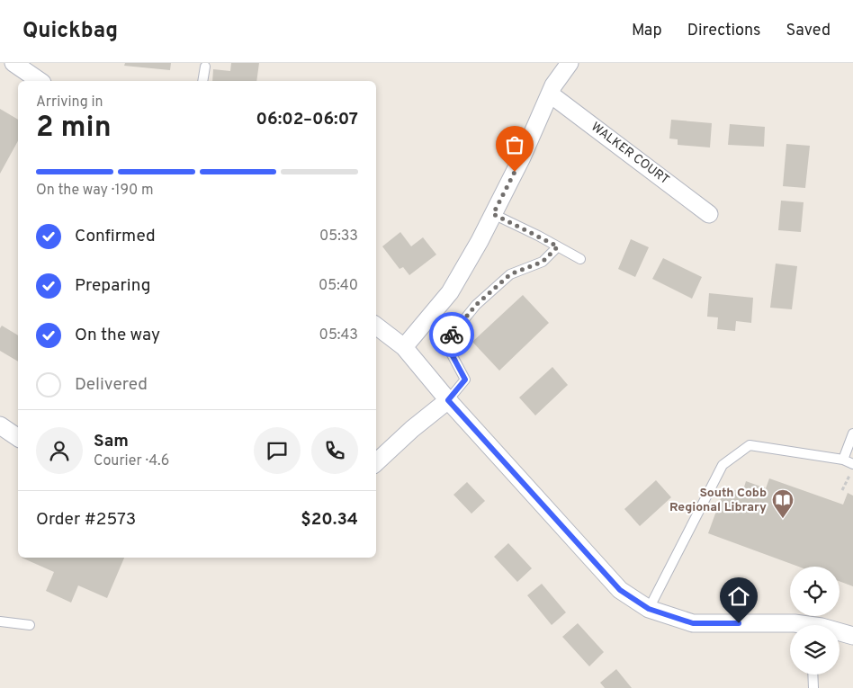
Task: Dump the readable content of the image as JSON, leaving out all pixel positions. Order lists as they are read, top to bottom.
{
  "streets": {
    "street": ["WALKER COURT"]
  },
  "places": {
    "library": ["South Cobb Regional Library"]
  },
  "page": {
    "header": "Quickbag",
    "nav": ["Map", "Directions", "Saved"],
    "heading": ["2 min", "Arriving in", "06:02–06:07"],
    "panel": [
      "Sam",
      "Courier · 4.6",
      "Order #2573",
      "$20.34"
    ],
    "bar": "On the way · 190 m",
    "list": [
      ["Confirmed", "05:33"],
      ["Preparing", "05:40"],
      ["On the way", "05:43"],
      "Delivered"
    ]
  }
}
